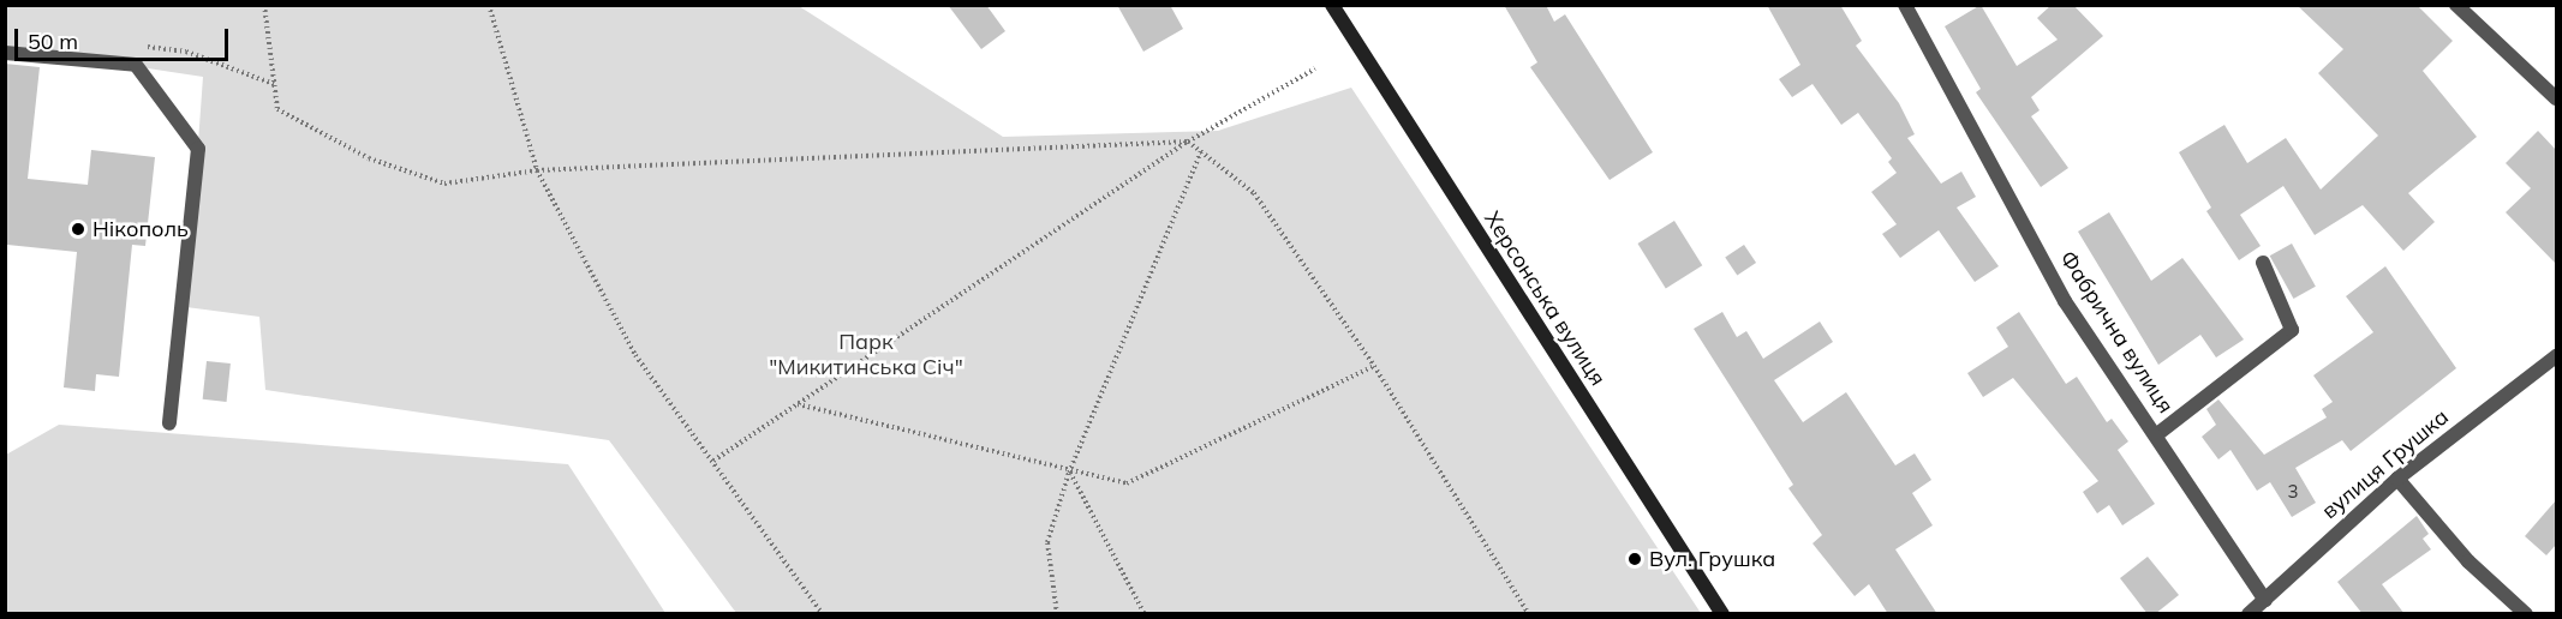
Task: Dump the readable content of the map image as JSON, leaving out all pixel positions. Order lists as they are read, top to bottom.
{
  "streets": {
    "main road": ["Херсонська вулиця"],
    "street": ["Фабрична вулиця", "вулиця Грушка"]
  },
  "crossings": [
    ["Фабрична вулиця", "вулиця Грушка"]
  ],
  "parks": ["Парк \"Микитинська Січ\""],
  "places": ["Нікополь", "Вул. Грушка"],
  "house_numbers": ["3"],
  "scale_bar": "50 m"
}
